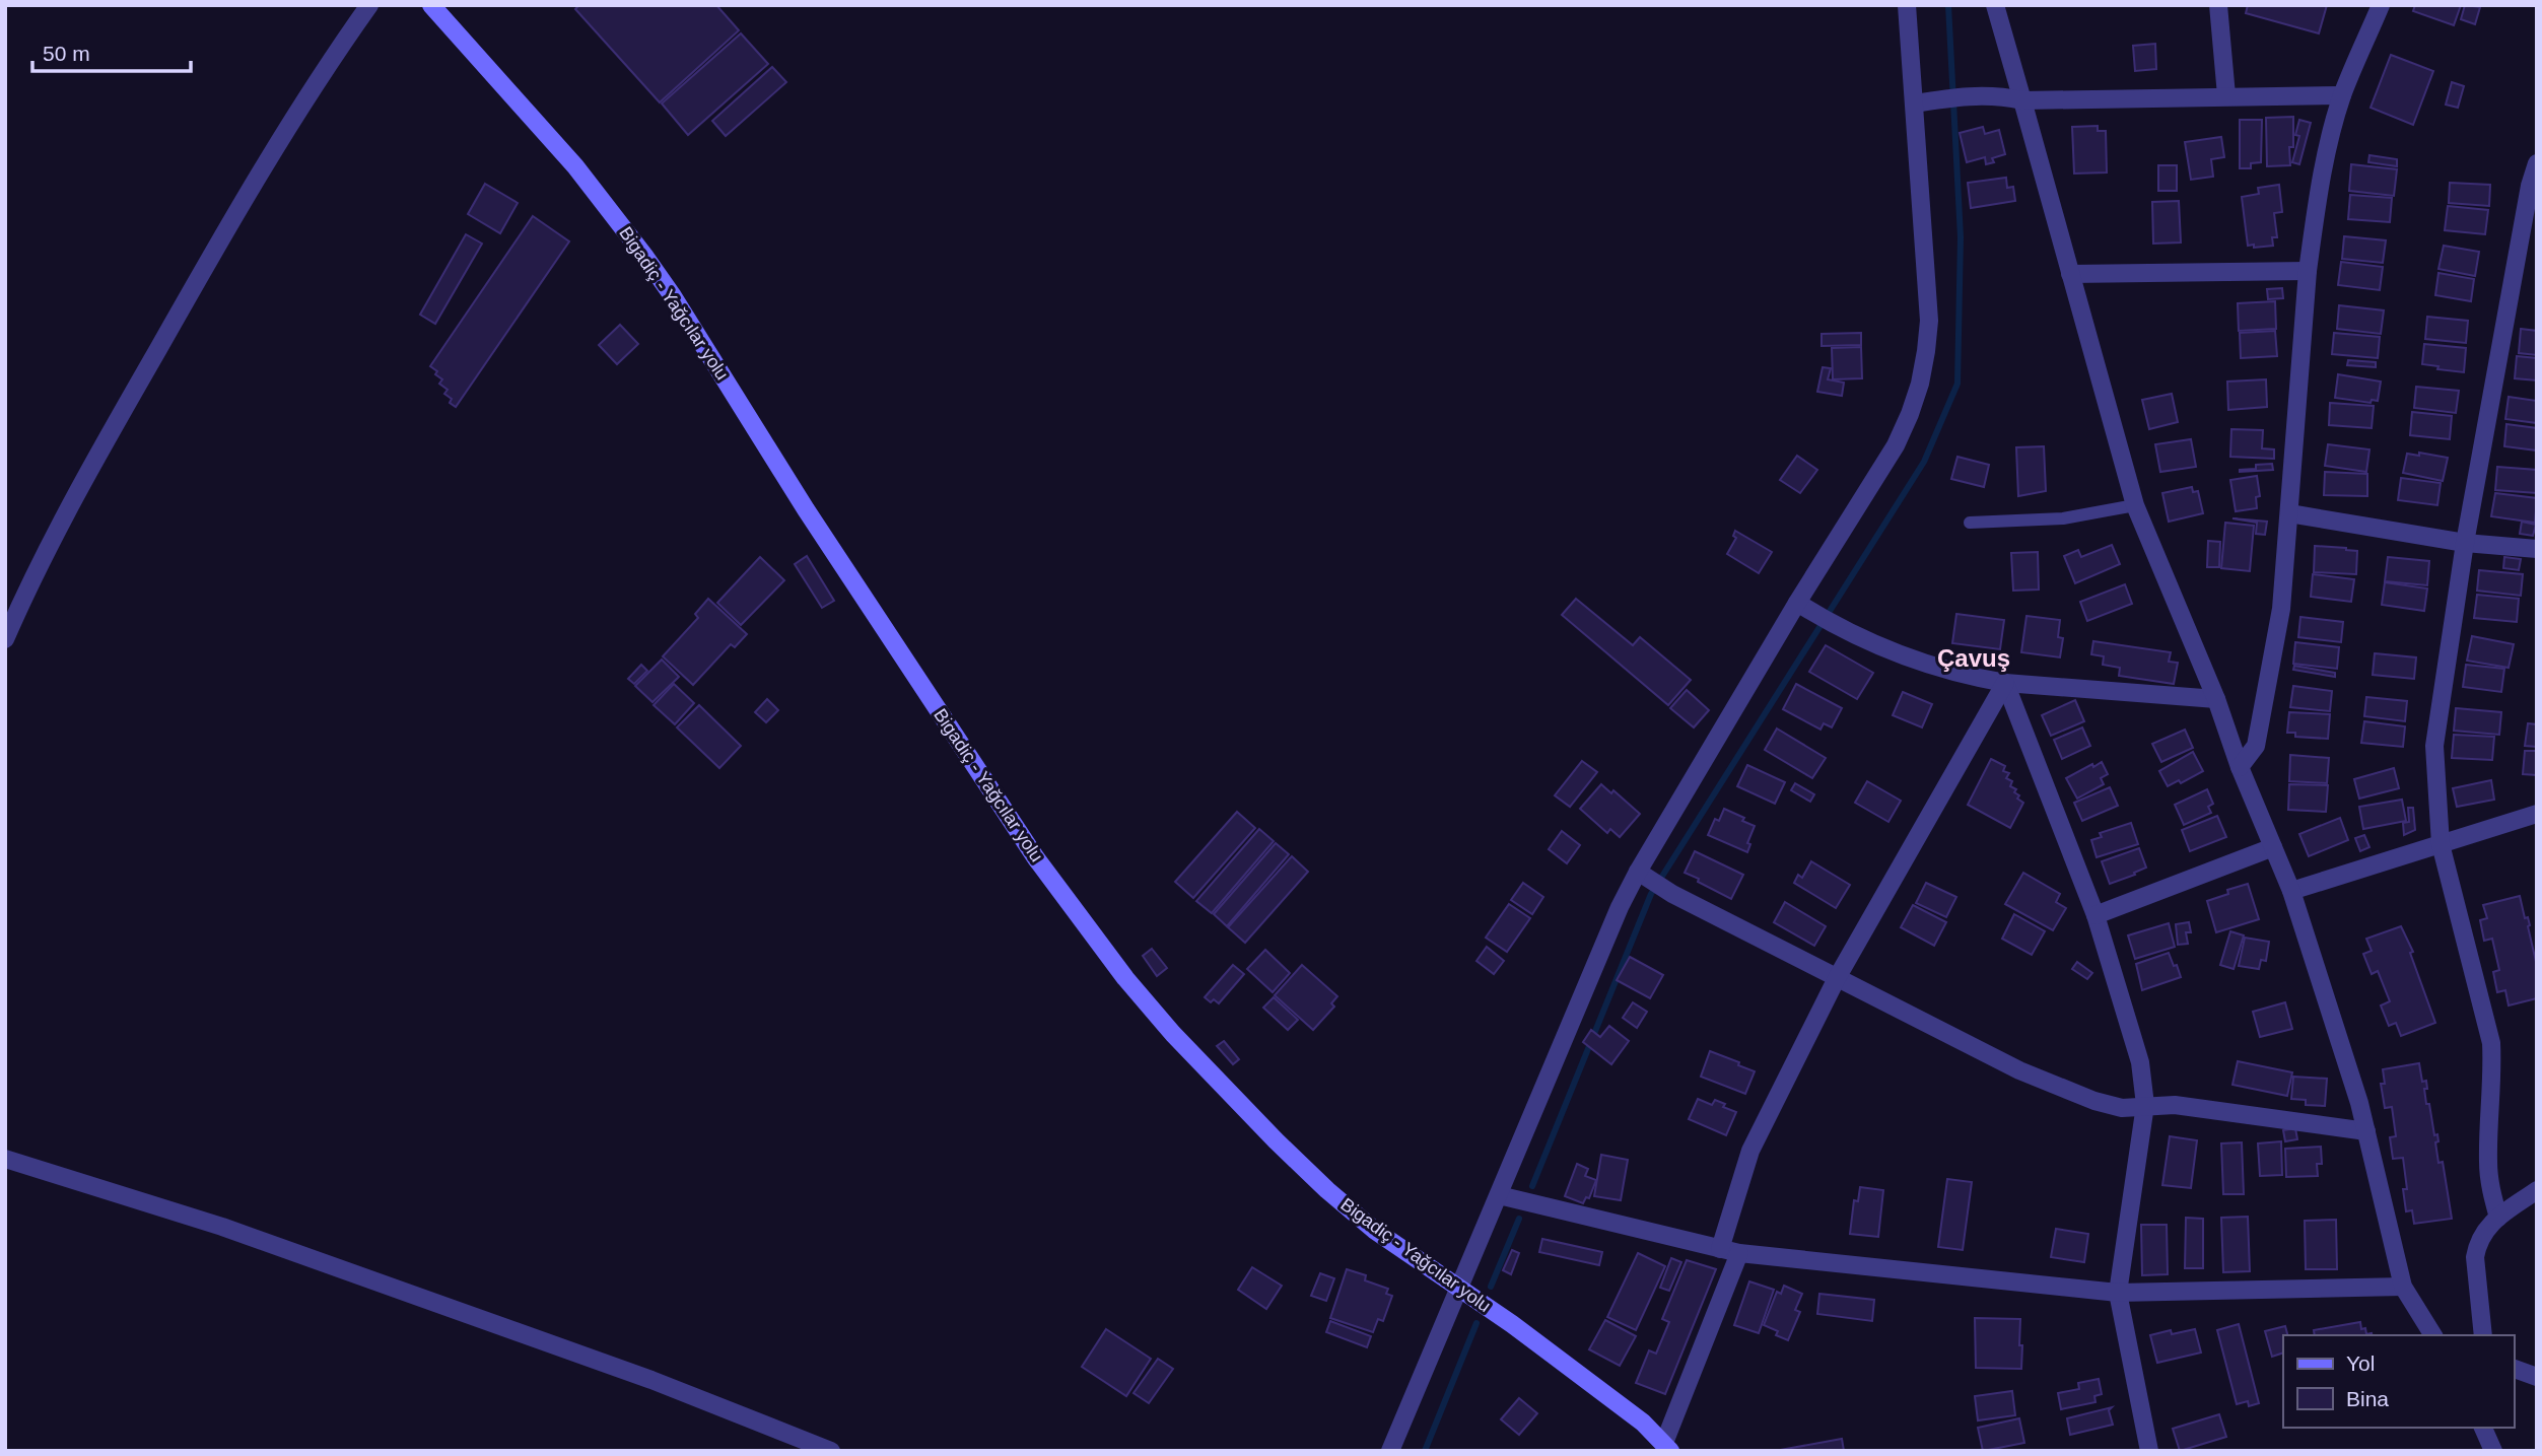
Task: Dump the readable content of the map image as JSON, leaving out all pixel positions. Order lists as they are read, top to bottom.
{
  "streets": {
    "main road": ["Bigadiç - Yağcılar yolu"]
  },
  "districts": ["Çavuş"],
  "legend": ["Yol", "Bina"],
  "scale_bar": "50 m"
}
